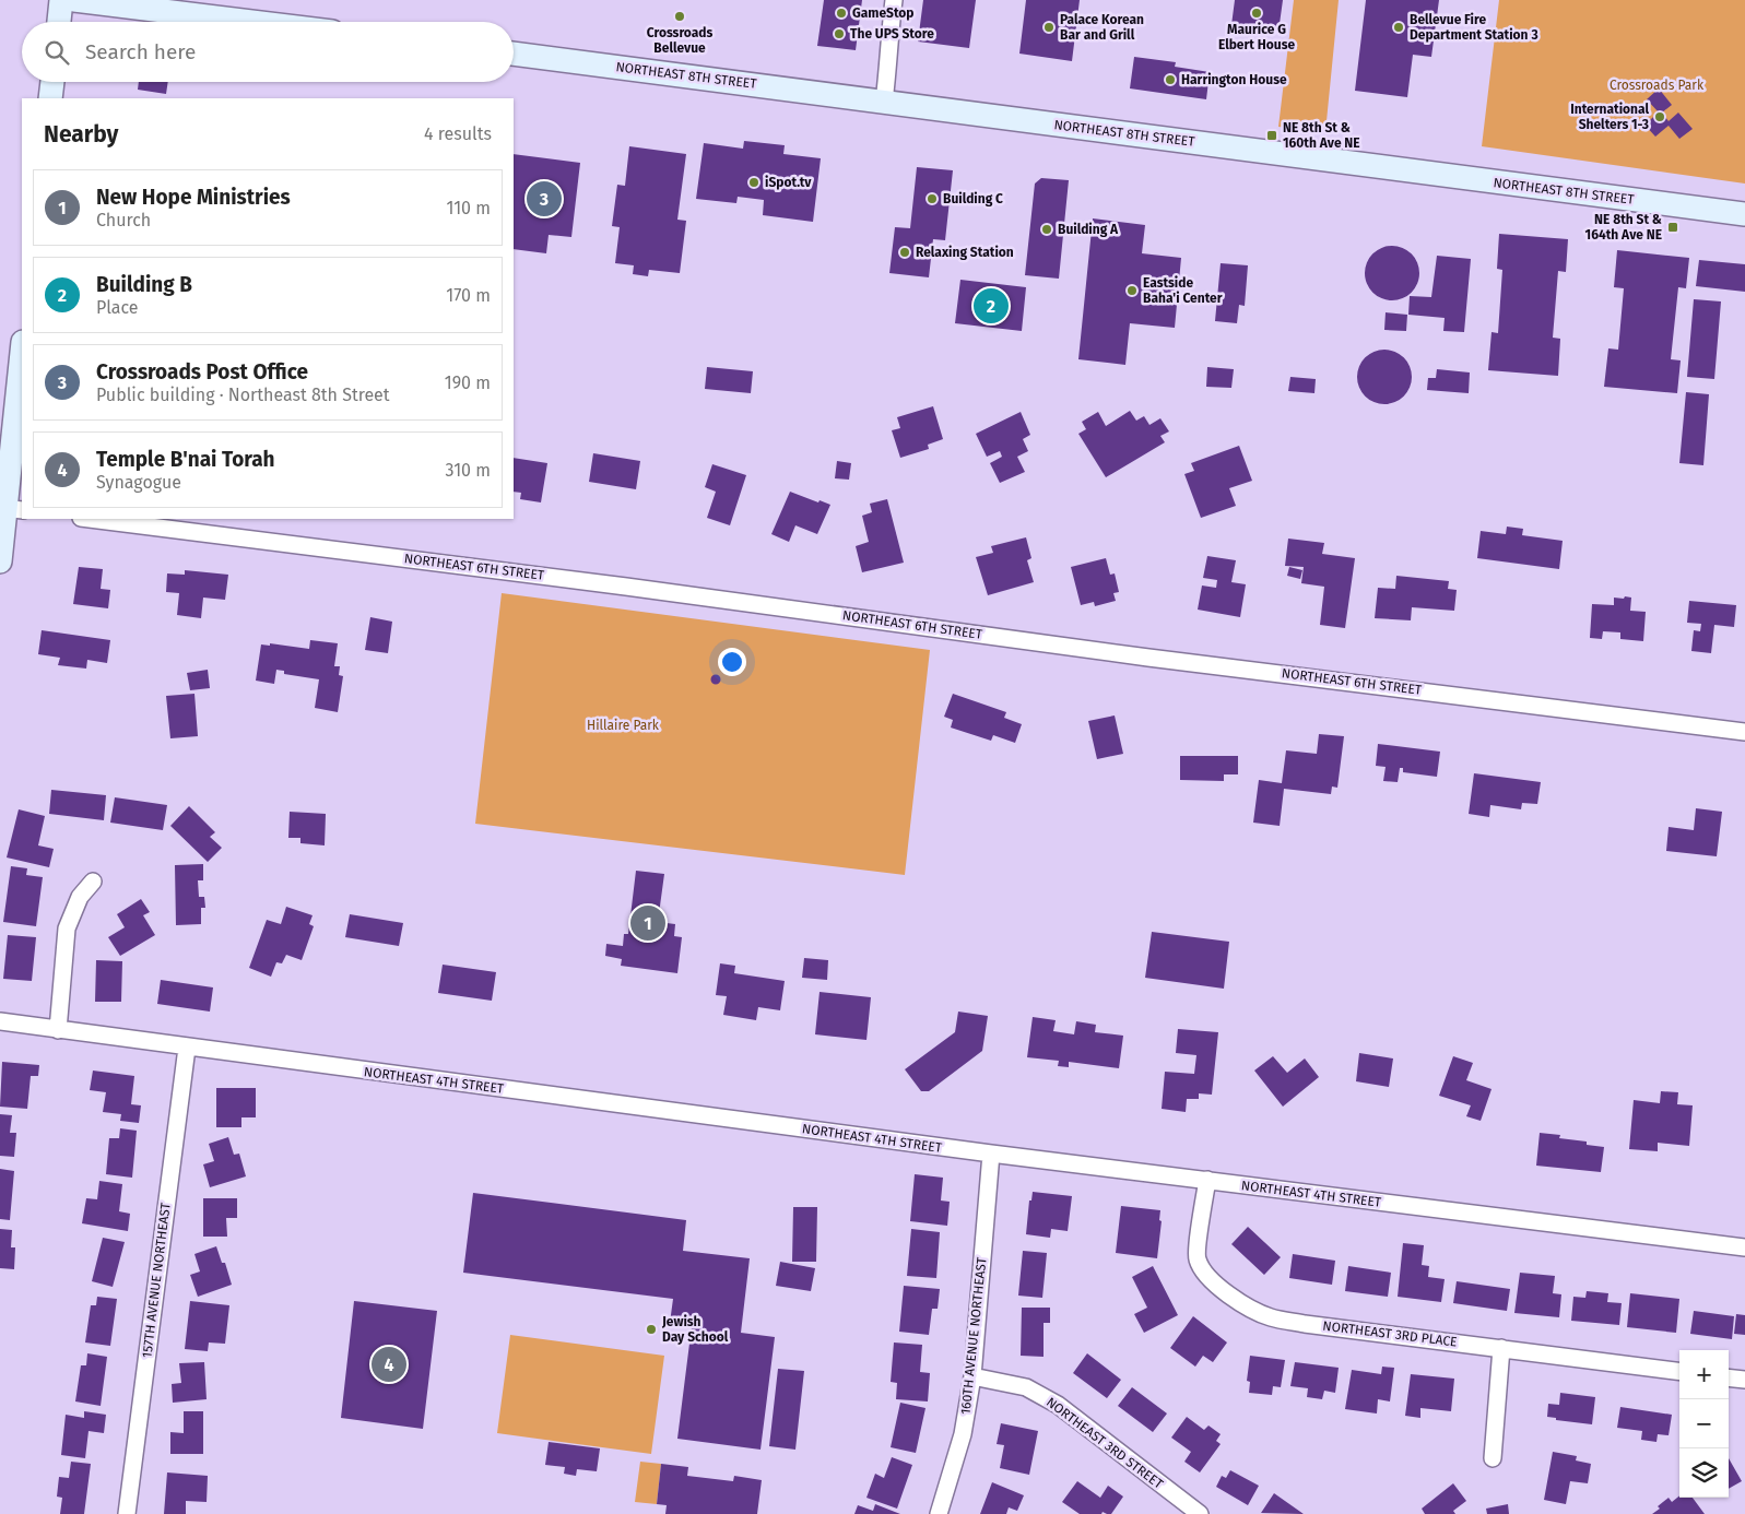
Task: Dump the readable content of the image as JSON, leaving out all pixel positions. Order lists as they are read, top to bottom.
{
  "streets": {
    "main road": ["NORTHEAST 8TH STREET"],
    "street": [
      "NORTHEAST 6TH STREET",
      "NORTHEAST 4TH STREET",
      "157TH AVENUE NORTHEAST",
      "NORTHEAST 3RD PLACE",
      "160TH AVENUE NORTHEAST",
      "NORTHEAST 3RD STREET"
    ]
  },
  "crossings": [
    ["NORTHEAST 4TH STREET", "157TH AVENUE NORTHEAST"],
    ["NORTHEAST 4TH STREET", "NORTHEAST 3RD PLACE"],
    ["NORTHEAST 4TH STREET", "160TH AVENUE NORTHEAST"],
    ["160TH AVENUE NORTHEAST", "NORTHEAST 3RD STREET"]
  ],
  "parks": ["Crossroads Park", "Hillaire Park"],
  "places": {
    "other": [
      "GameStop",
      "Maurice G Elbert House",
      "Crossroads Bellevue",
      "Palace Korean Bar and Grill",
      "Bellevue Fire Department Station 3",
      "The UPS Store",
      "Harrington House",
      "International Shelters 1-3",
      "iSpot.tv",
      "Building C",
      "Building A",
      "Relaxing Station",
      "Eastside Baha'i Center",
      "Jewish Day School"
    ],
    "transit": ["NE 8th St & 160th Ave NE", "NE 8th St & 164th Ave NE"]
  },
  "page": {
    "search": "Search here",
    "heading": ["Nearby", "4 results"],
    "list": [
      {
        "mark": "1",
        "name": "New Hope Ministries",
        "note": "Church",
        "value": "110 m"
      },
      {
        "mark": "2",
        "name": "Building B",
        "note": "Place",
        "value": "170 m"
      },
      {
        "mark": "3",
        "name": "Crossroads Post Office",
        "note": "Public building · Northeast 8th Street",
        "value": "190 m"
      },
      {
        "mark": "4",
        "name": "Temple B'nai Torah",
        "note": "Synagogue",
        "value": "310 m"
      }
    ],
    "pins": [
      "3",
      "2",
      "1",
      "4"
    ],
    "map_buttons": ["+", "−"]
  }
}
